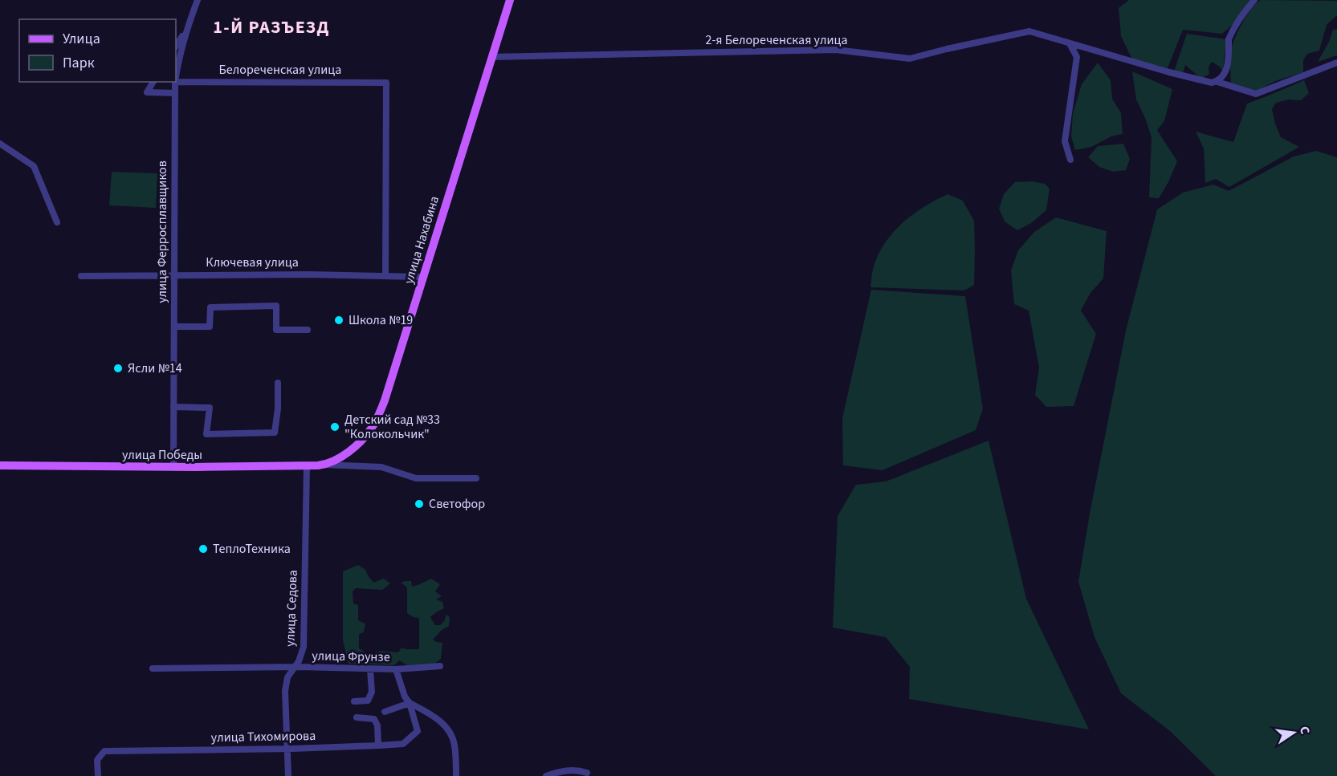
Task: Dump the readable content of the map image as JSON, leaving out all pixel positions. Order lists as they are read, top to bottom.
{
  "streets": {
    "main road": ["улица Нахабина", "улица Победы"],
    "street": [
      "2-я Белореченская улица",
      "Белореченская улица",
      "улица Ферросплавщиков",
      "Ключевая улица",
      "улица Седова",
      "улица Фрунзе",
      "улица Тихомирова"
    ]
  },
  "crossings": [
    ["2-я Белореченская улица", "улица Нахабина"],
    ["Белореченская улица", "улица Ферросплавщиков"],
    ["Белореченская улица", "Ключевая улица"],
    ["улица Ферросплавщиков", "Ключевая улица"],
    ["улица Ферросплавщиков", "улица Победы"],
    ["улица Нахабина", "Ключевая улица"],
    ["улица Нахабина", "улица Победы"],
    ["улица Победы", "улица Седова"],
    ["улица Седова", "улица Фрунзе"],
    ["улица Седова", "улица Тихомирова"],
    ["улица Фрунзе", "улица Тихомирова"]
  ],
  "districts": ["1-Й РАЗЪЕЗД"],
  "places": [
    "Школа №19",
    "Ясли №14",
    "Детский сад №33 \"Колокольчик\"",
    "Светофор",
    "ТеплоТехника"
  ],
  "legend": ["Улица", "Парк"],
  "north": "right"
}
